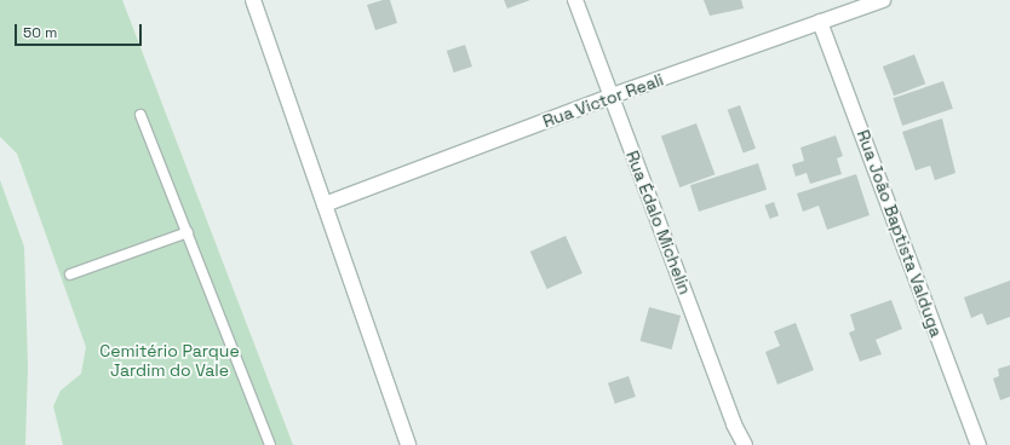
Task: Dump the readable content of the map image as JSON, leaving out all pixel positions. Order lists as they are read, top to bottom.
{
  "streets": {
    "street": ["Rua Victor Reali", "Rua Édalo Michelin", "Rua João Baptista Valduga"]
  },
  "crossings": [
    ["Rua Victor Reali", "Rua Édalo Michelin"],
    ["Rua Victor Reali", "Rua João Baptista Valduga"]
  ],
  "parks": ["Cemitério Parque Jardim do Vale"],
  "scale_bar": "50 m"
}
